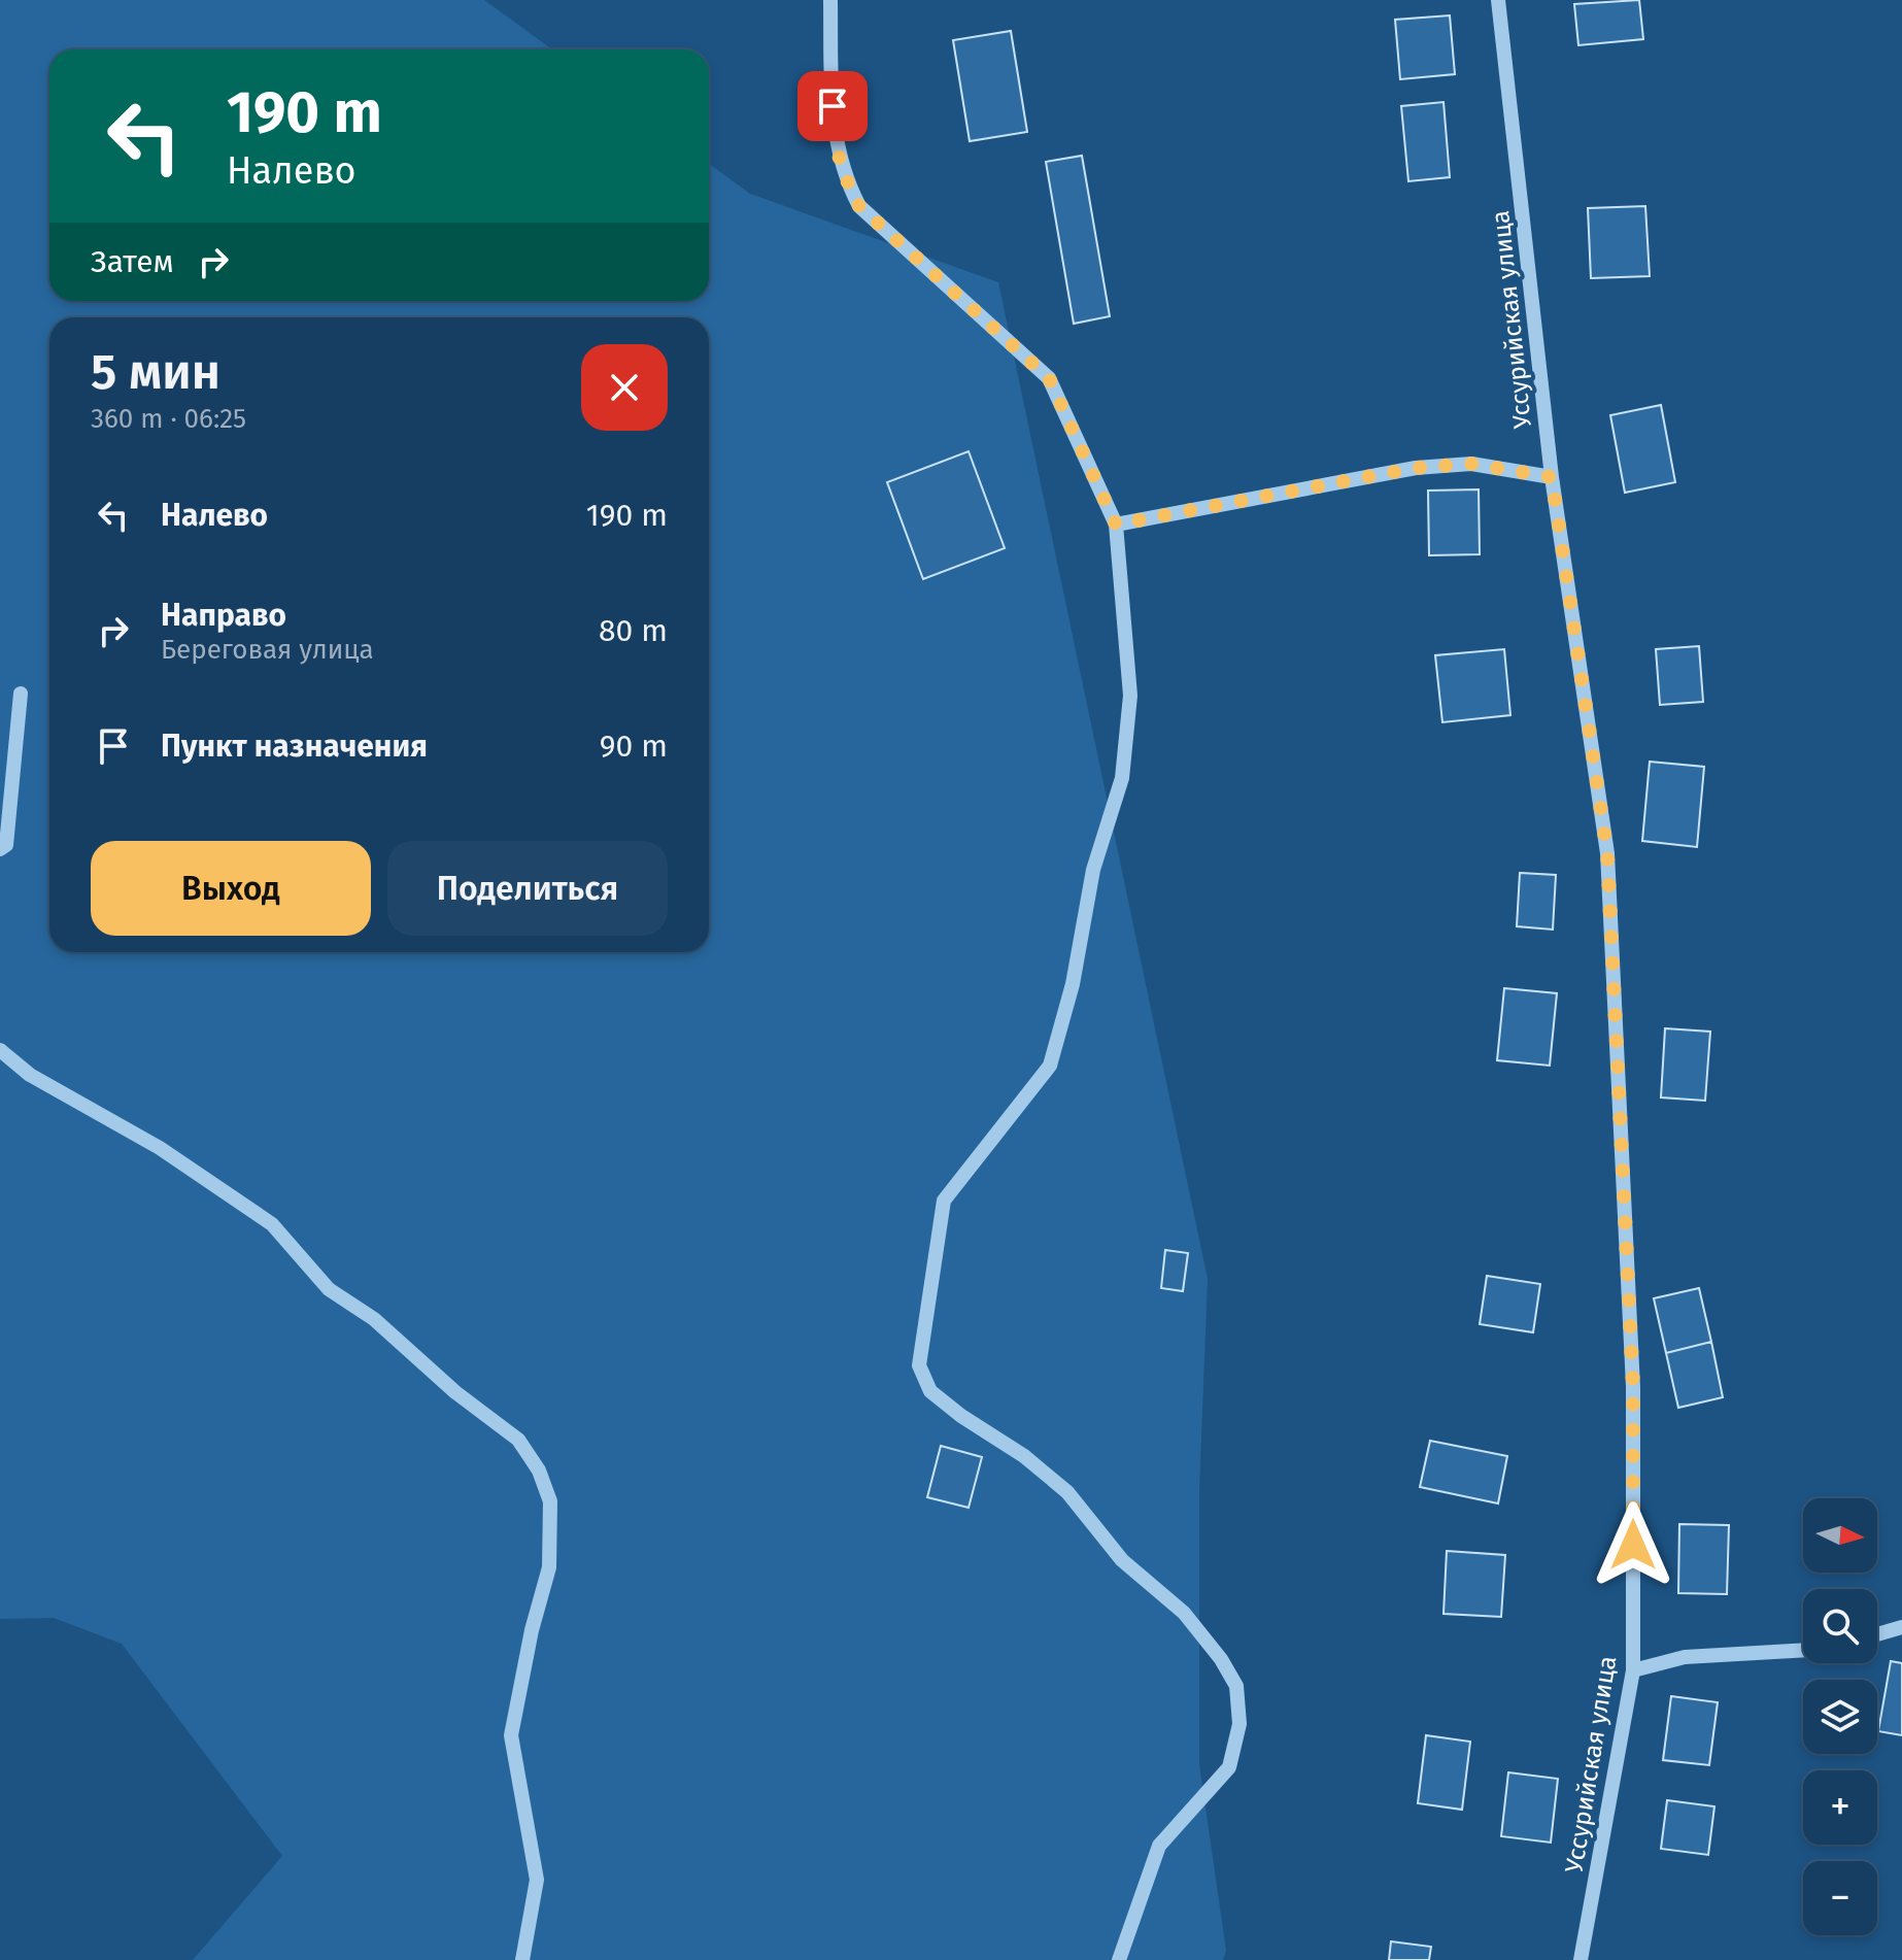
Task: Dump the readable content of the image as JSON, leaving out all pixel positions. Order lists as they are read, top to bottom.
{
  "streets": {
    "street": ["Уссурийская улица"]
  },
  "north": "right",
  "page": {
    "turn": ["190 m", "Налево"],
    "then": "Затем",
    "heading": ["5 мин", "360 m · 06:25"],
    "list": [
      {
        "name": "Налево",
        "value": "190 m"
      },
      {
        "name": "Направо",
        "note": "Береговая улица",
        "value": "80 m"
      },
      {
        "name": "Пункт назначения",
        "value": "90 m"
      }
    ],
    "buttons": ["Выход", "Поделиться"],
    "map_buttons": ["+", "−"]
  }
}
